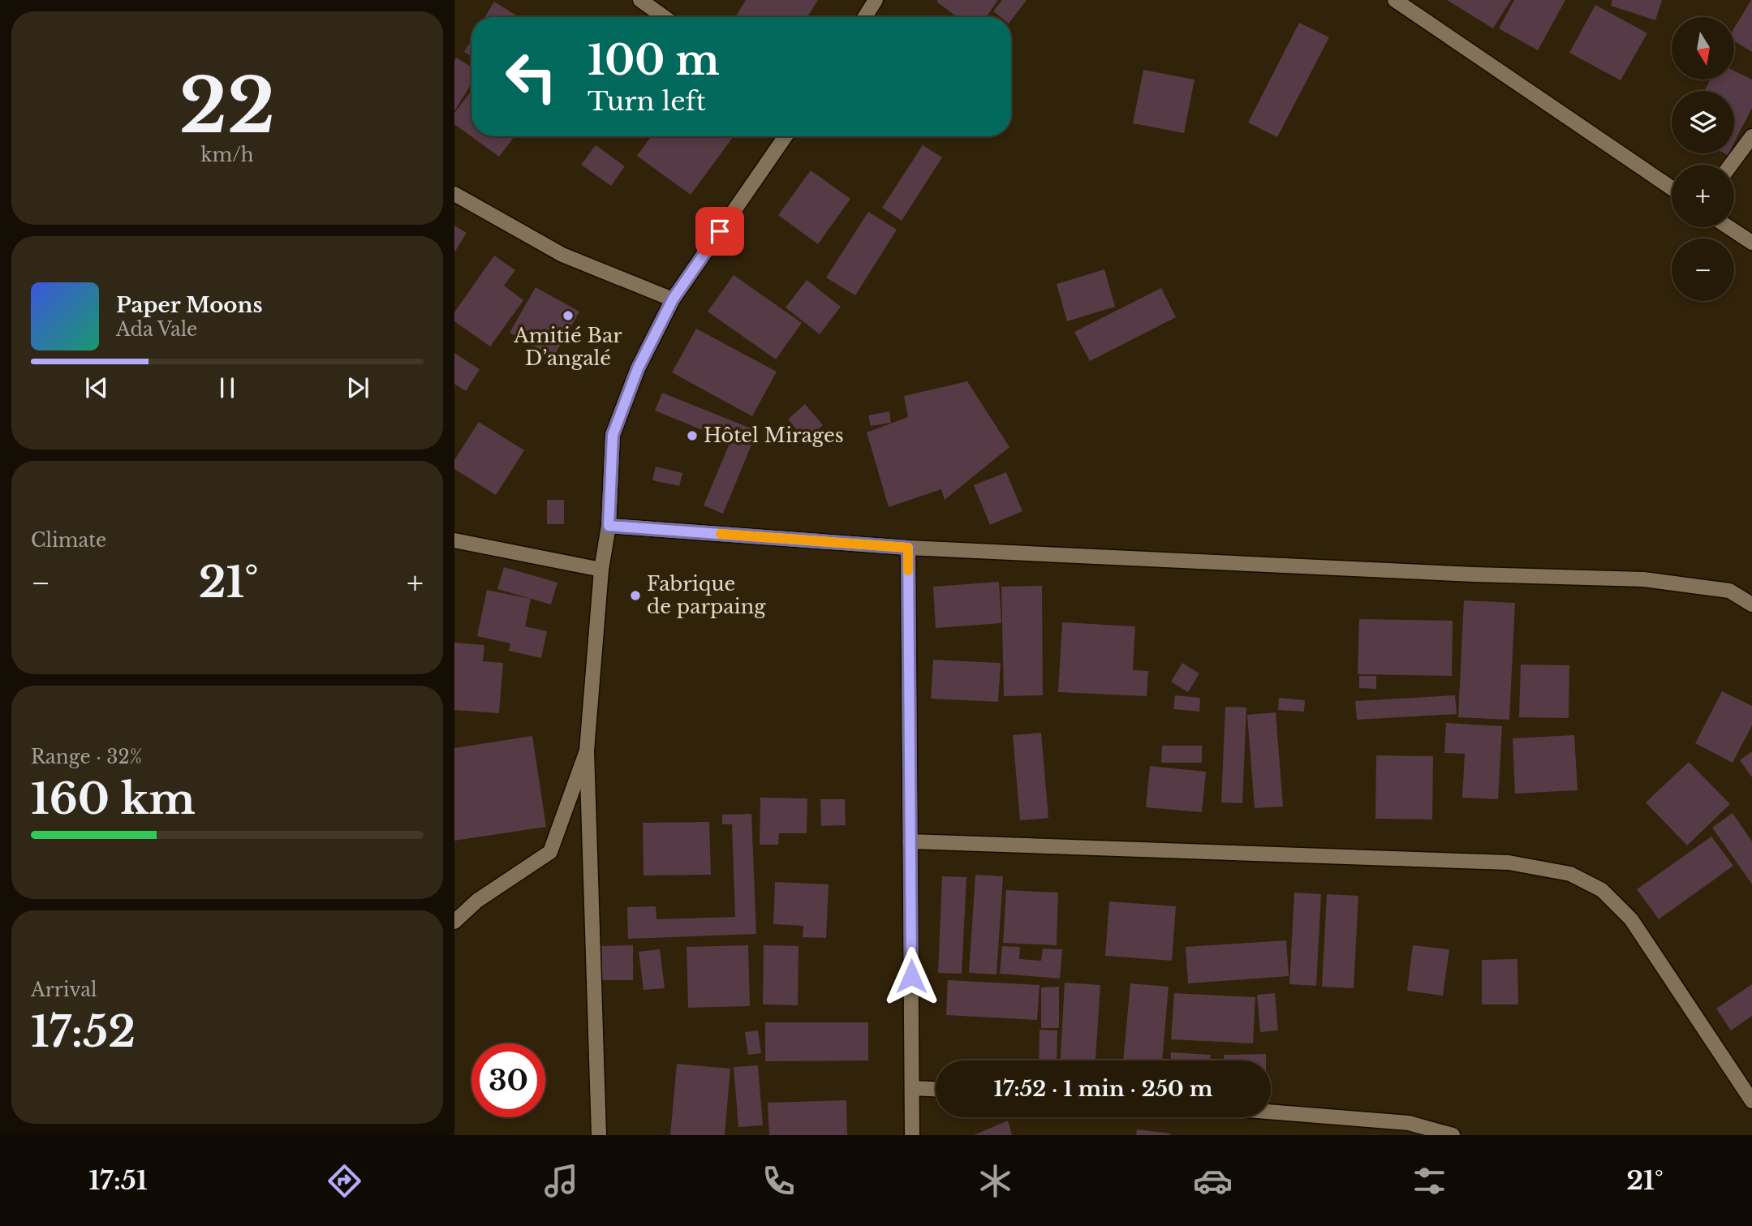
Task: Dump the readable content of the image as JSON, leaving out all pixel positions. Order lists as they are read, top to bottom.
{
  "places": ["Amitié Bar D’angalé", "Hôtel Mirages", "Fabrique de parpaing"],
  "north": "bottom",
  "page": {
    "tile": [
      ["22", "km/h"],
      "Climate",
      ["Range · 32%", "160 km"],
      ["Arrival", "17:52"]
    ],
    "map_buttons": ["+", "−"],
    "turn": ["100 m", "Turn left"],
    "song": ["Paper Moons", "Ada Vale"],
    "heat": ["−", "21°", "+"],
    "limit": "30",
    "trip": "17:52 · 1 min · 250 m",
    "tabs": ["17:51", "21°"]
  }
}
